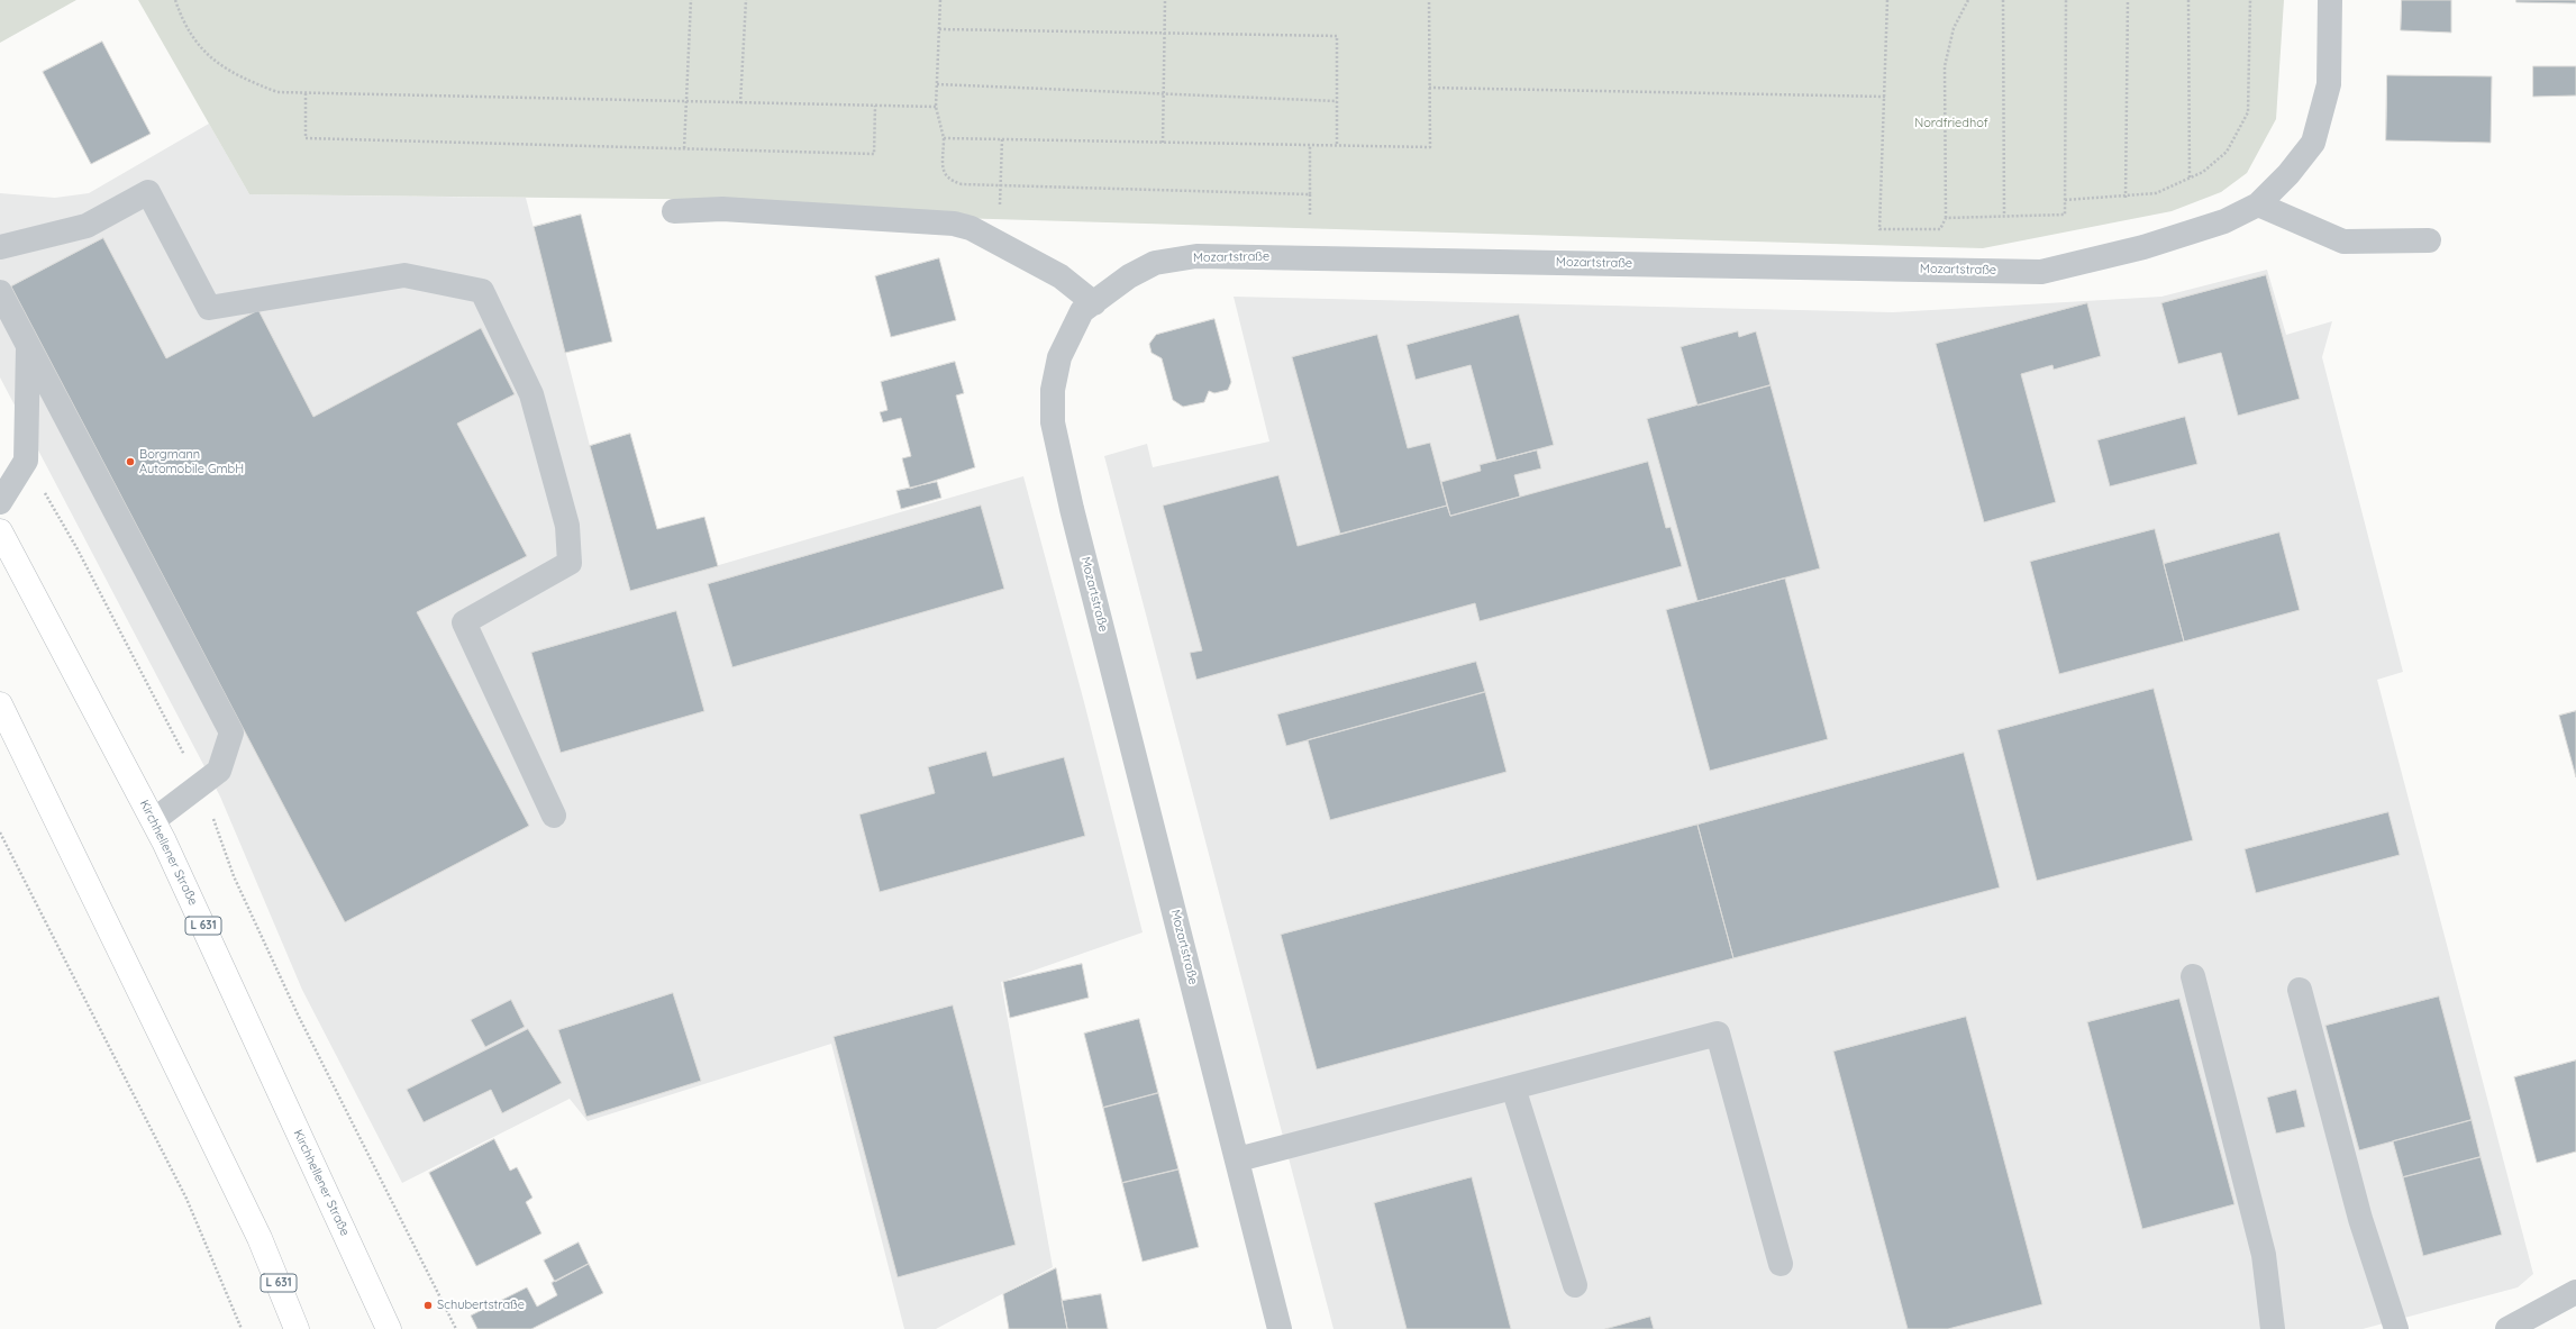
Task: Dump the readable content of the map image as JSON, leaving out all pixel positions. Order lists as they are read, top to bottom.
{
  "streets": {
    "main road": ["Kirchhellener Straße", "L 631"],
    "street": ["Mozartstraße"]
  },
  "parks": ["Nordfriedhof"],
  "places": ["Borgmann Automobile GmbH", "Schubertstraße"]
}
